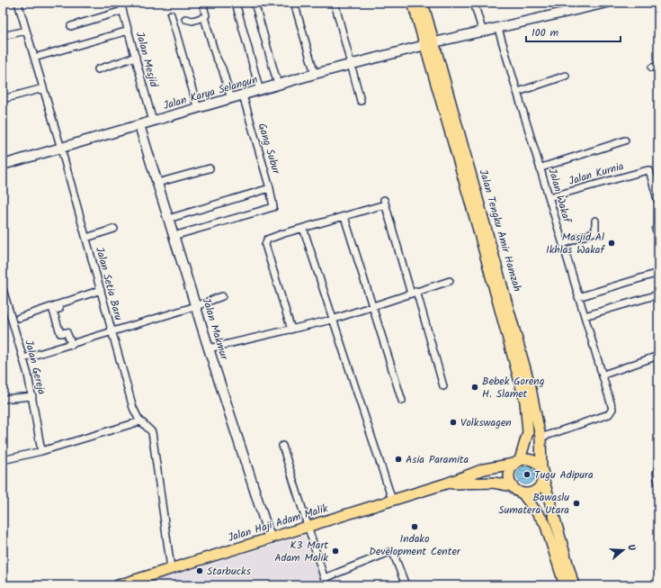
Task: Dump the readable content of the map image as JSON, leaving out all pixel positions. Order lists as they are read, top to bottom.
{
  "streets": {
    "main road": ["Jalan Tengku Amir Hamzah", "Jalan Haji Adam Malik"],
    "street": [
      "Jalan Mesjid",
      "Jalan Karya Selangun",
      "Gang Subur",
      "Jalan Kurnia",
      "Jalan Wakaf",
      "Jalan Setia Baru",
      "Jalan Makmur",
      "Jalan Gereja"
    ]
  },
  "crossings": [
    ["Jalan Mesjid", "Jalan Karya Selangun"],
    ["Jalan Karya Selangun", "Gang Subur"],
    ["Jalan Karya Selangun", "Jalan Wakaf"],
    ["Jalan Karya Selangun", "Jalan Tengku Amir Hamzah"],
    ["Jalan Karya Selangun", "Jalan Setia Baru"],
    ["Jalan Karya Selangun", "Jalan Makmur"],
    ["Gang Subur", "Jalan Makmur"],
    ["Jalan Kurnia", "Jalan Wakaf"],
    ["Jalan Wakaf", "Jalan Tengku Amir Hamzah"],
    ["Jalan Tengku Amir Hamzah", "Jalan Haji Adam Malik"],
    ["Jalan Setia Baru", "Jalan Haji Adam Malik"],
    ["Jalan Makmur", "Jalan Haji Adam Malik"]
  ],
  "places": [
    "Masjid Al Ikhlas Wakaf",
    "Bebek Goreng H. Slamet",
    "Volkswagen",
    "Asia Paramita",
    "Tugu Adipura",
    "Bawaslu Sumatera Utara",
    "Indako Development Center",
    "K3 Mart Adam Malik",
    "Starbucks"
  ],
  "scale_bar": "100 m",
  "north": "right"
}
